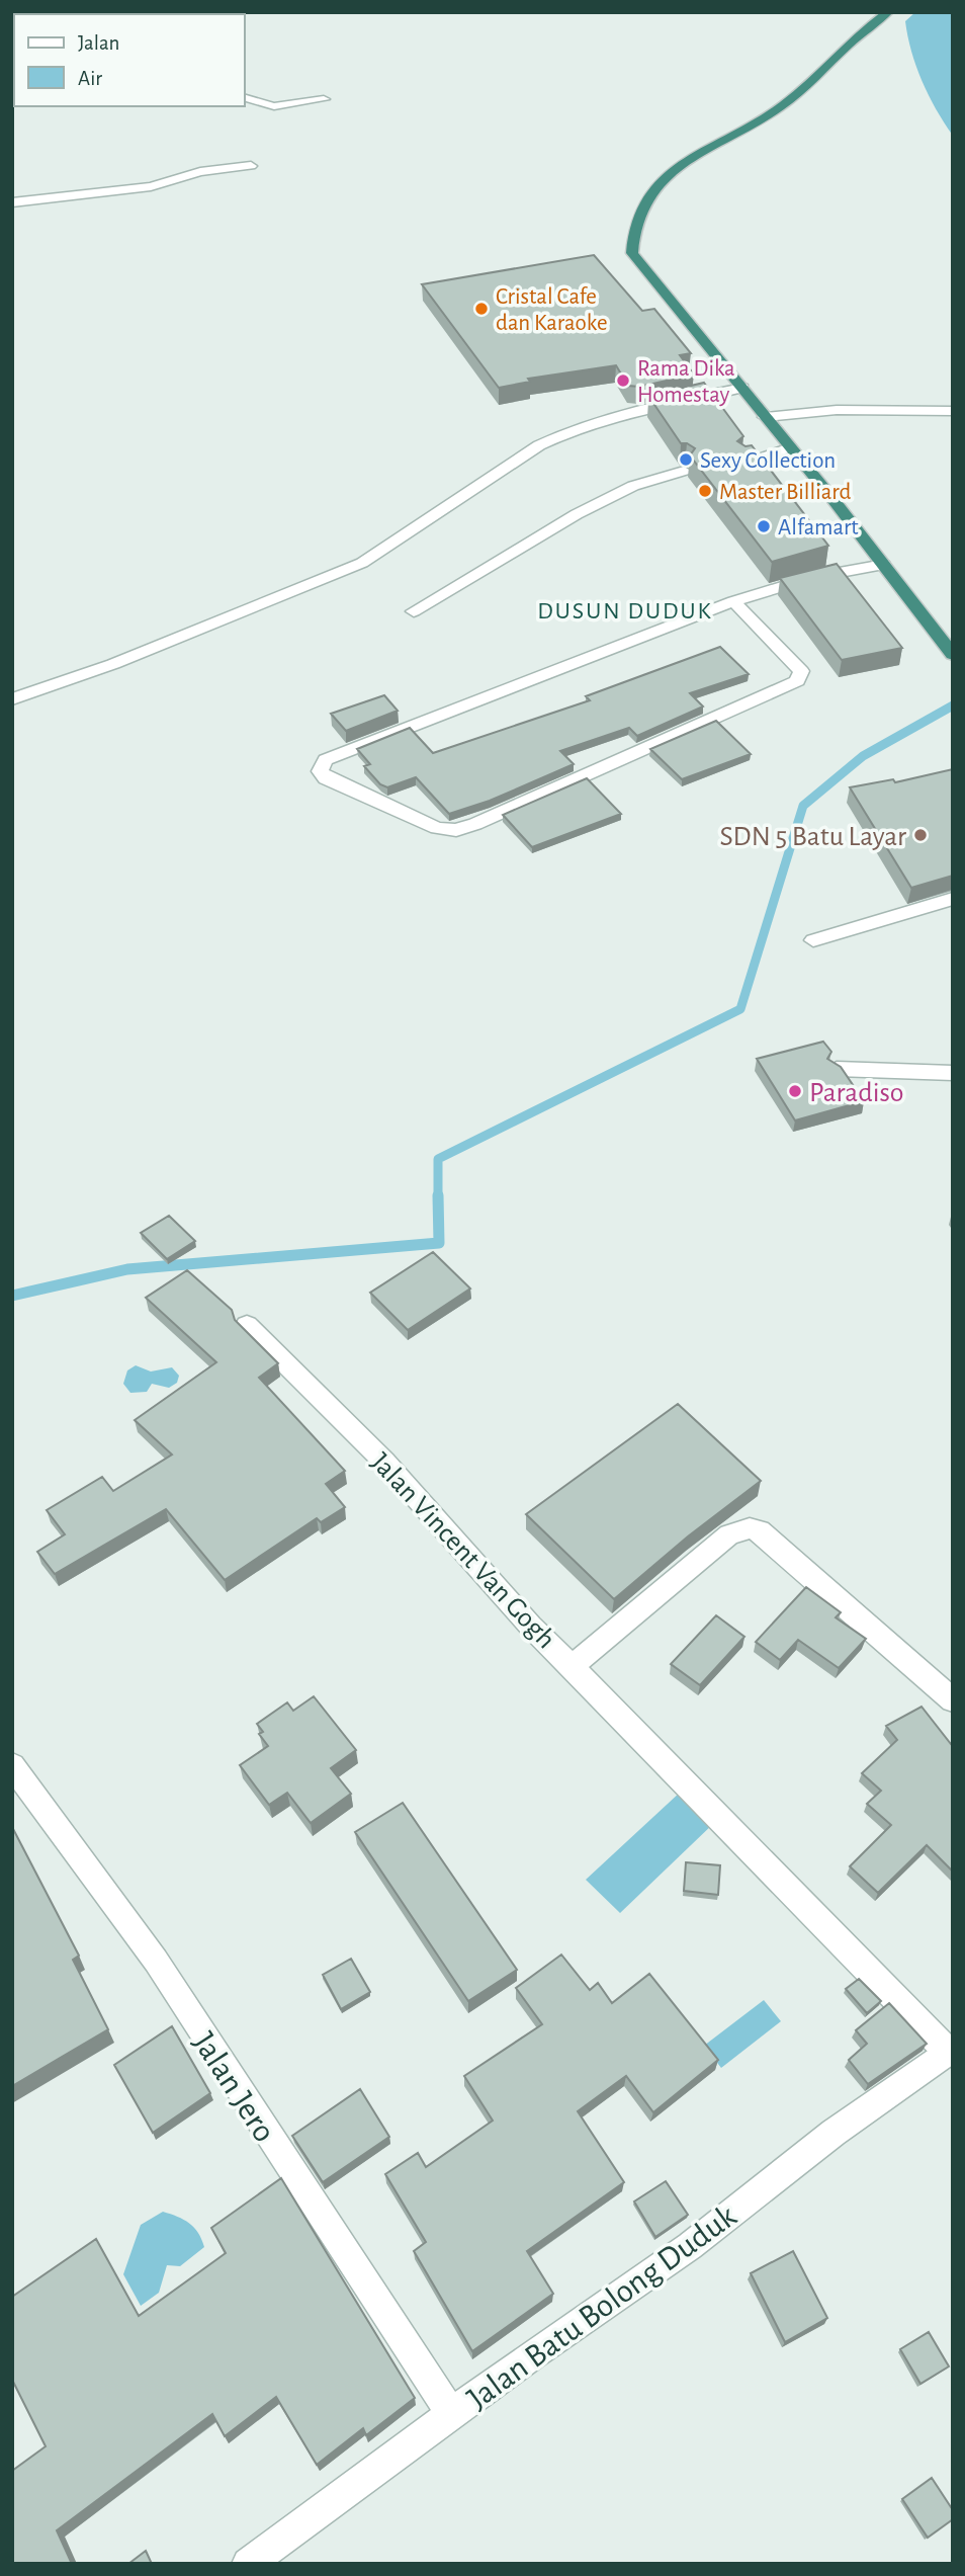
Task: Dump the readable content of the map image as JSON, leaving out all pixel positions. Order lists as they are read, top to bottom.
{
  "streets": {
    "street": ["Jalan Vincent Van Gogh", "Jalan Jero", "Jalan Batu Bolong Duduk"]
  },
  "crossings": [
    ["Jalan Jero", "Jalan Batu Bolong Duduk"]
  ],
  "districts": ["DUSUN DUDUK"],
  "places": [
    "Cristal Cafe dan Karaoke",
    "Rama Dika Homestay",
    "Sexy Collection",
    "Master Billiard",
    "Alfamart",
    "SDN 5 Batu Layar",
    "Paradiso"
  ],
  "legend": ["Jalan", "Air"]
}
